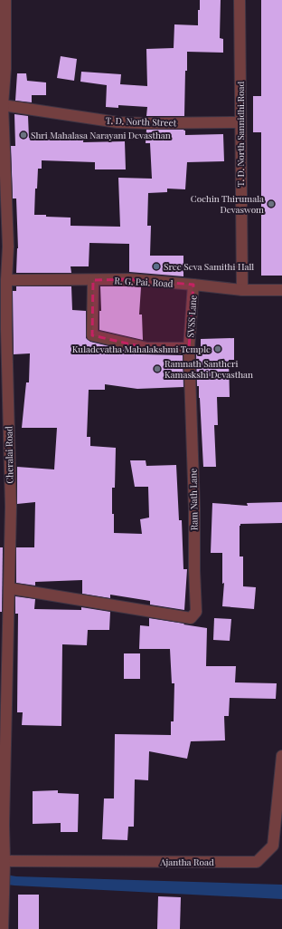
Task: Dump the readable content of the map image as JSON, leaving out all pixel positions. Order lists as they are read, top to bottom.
{
  "streets": {
    "street": [
      "T. D. North Street",
      "T. D. North Sannidhi.Road",
      "R. G. Pai. Road",
      "SVSS Lane",
      "Cheralai Road",
      "Ram Nath Lane",
      "Ajantha Road"
    ]
  },
  "crossings": [
    ["T. D. North Street", "T. D. North Sannidhi.Road"],
    ["T. D. North Street", "Cheralai Road"],
    ["T. D. North Sannidhi.Road", "R. G. Pai. Road"],
    ["R. G. Pai. Road", "SVSS Lane"],
    ["R. G. Pai. Road", "Cheralai Road"],
    ["SVSS Lane", "Ram Nath Lane"],
    ["Cheralai Road", "Ram Nath Lane"],
    ["Cheralai Road", "Ajantha Road"]
  ],
  "places": [
    "Shri Mahalasa Narayani Devasthan",
    "Cochin Thirumala Devaswom",
    "Sree Seva Samithi Hall",
    "Kuladevatha Mahalakshmi Temple",
    "Ramnath Santheri Kamaskshi Devasthan"
  ]
}
